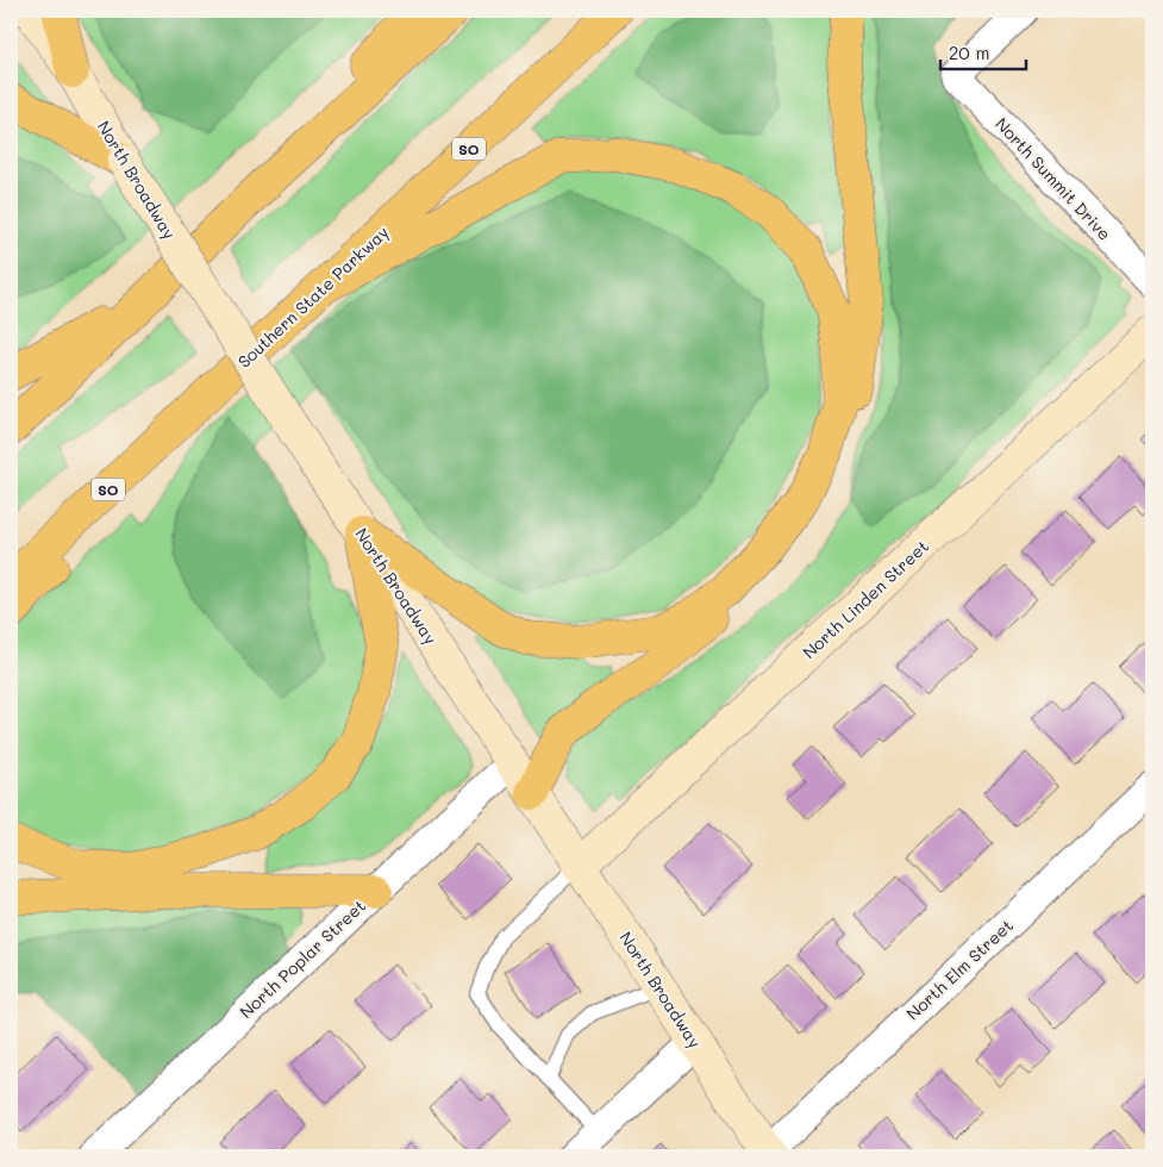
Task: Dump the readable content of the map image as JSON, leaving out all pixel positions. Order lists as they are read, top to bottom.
{
  "streets": {
    "highway": ["SO", "Southern State Parkway"],
    "main road": ["North Broadway", "North Linden Street"],
    "street": ["North Summit Drive", "North Poplar Street", "North Elm Street"]
  },
  "crossings": [
    ["North Broadway", "North Linden Street"],
    ["North Broadway", "North Poplar Street"],
    ["North Broadway", "North Elm Street"]
  ],
  "scale_bar": "20 m"
}
